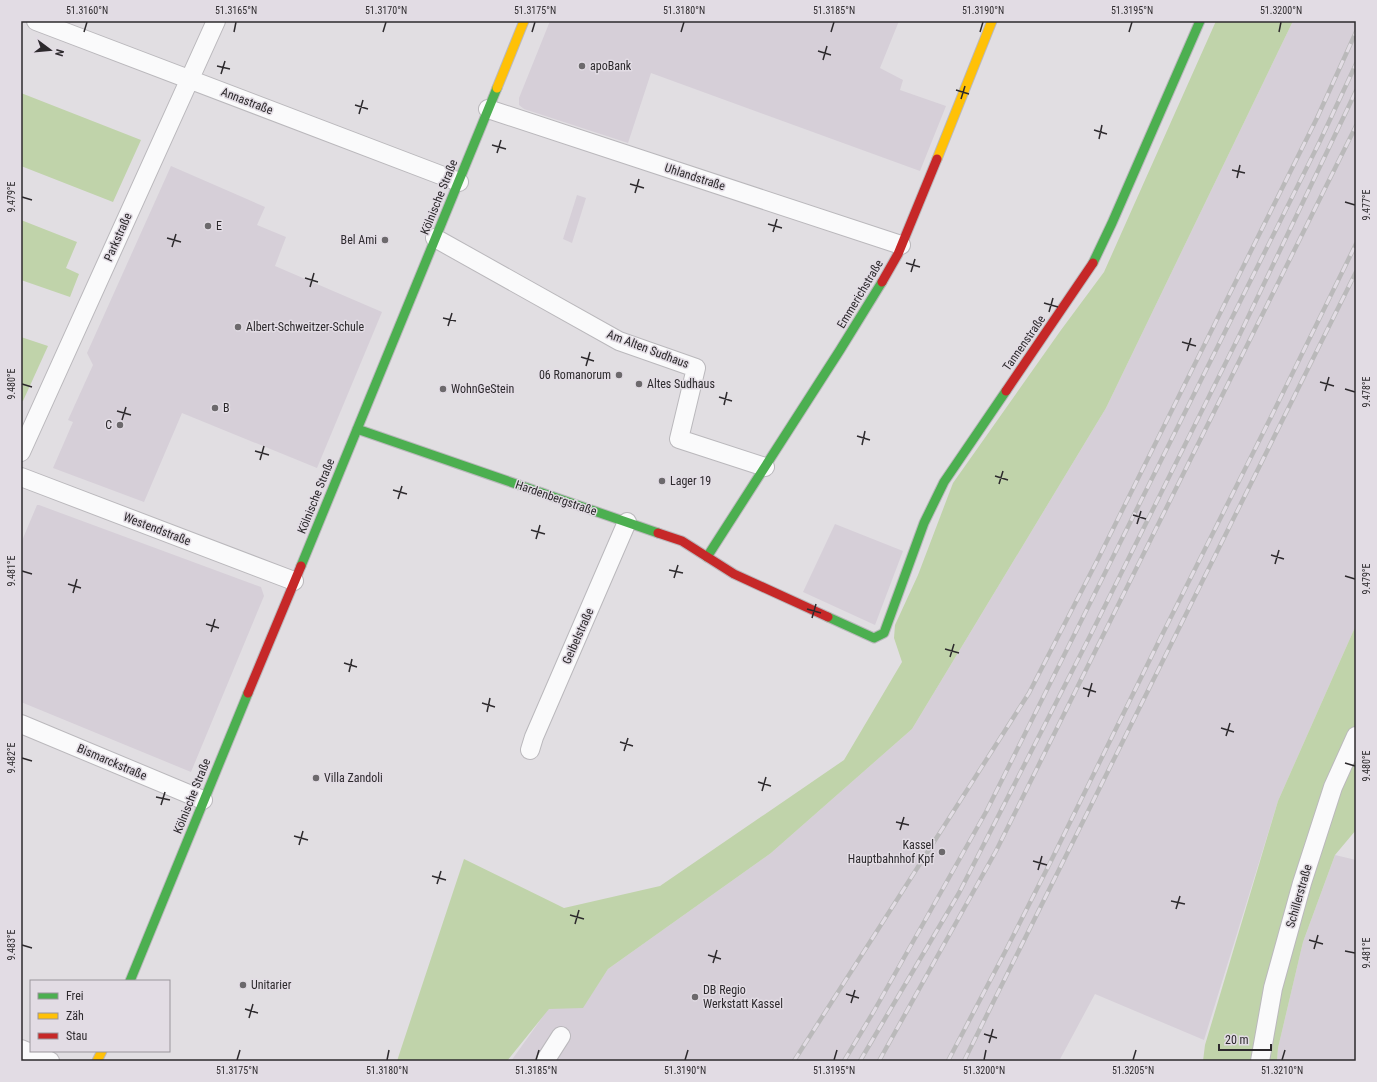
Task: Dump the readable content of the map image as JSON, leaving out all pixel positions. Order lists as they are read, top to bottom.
{
  "streets": {
    "street": [
      "Annastraße",
      "Uhlandstraße",
      "Kölnische Straße",
      "Parkstraße",
      "Emmerichstraße",
      "Tannenstraße",
      "Am Alten Sudhaus",
      "Hardenbergstraße",
      "Westendstraße",
      "Geibelstraße",
      "Bismarckstraße",
      "Schillerstraße"
    ]
  },
  "crossings": [
    ["Annastraße", "Kölnische Straße"],
    ["Annastraße", "Parkstraße"],
    ["Uhlandstraße", "Kölnische Straße"],
    ["Uhlandstraße", "Emmerichstraße"],
    ["Kölnische Straße", "Am Alten Sudhaus"],
    ["Kölnische Straße", "Hardenbergstraße"],
    ["Kölnische Straße", "Westendstraße"],
    ["Kölnische Straße", "Bismarckstraße"],
    ["Emmerichstraße", "Am Alten Sudhaus"],
    ["Emmerichstraße", "Hardenbergstraße"],
    ["Tannenstraße", "Hardenbergstraße"],
    ["Hardenbergstraße", "Geibelstraße"]
  ],
  "places": [
    "apoBank",
    "E",
    "Bel Ami",
    "Albert-Schweitzer-Schule",
    "06 Romanorum",
    "Altes Sudhaus",
    "WohnGeStein",
    "B",
    "C",
    "Lager 19",
    "Villa Zandoli",
    "Kassel Hauptbahnhof Kpf",
    "Unitarier",
    "DB Regio Werkstatt Kassel"
  ],
  "legend": ["Frei", "Zäh", "Stau"],
  "scale_bar": "20 m",
  "north": "right",
  "coordinates": [
    "51.3160°N",
    "51.3165°N",
    "51.3170°N",
    "51.3175°N",
    "51.3180°N",
    "51.3185°N",
    "51.3190°N",
    "51.3195°N",
    "51.3200°N",
    "9.479°E",
    "9.477°E",
    "9.480°E",
    "9.478°E",
    "9.481°E",
    "9.482°E",
    "9.483°E",
    "51.3205°N",
    "51.3210°N"
  ]
}
